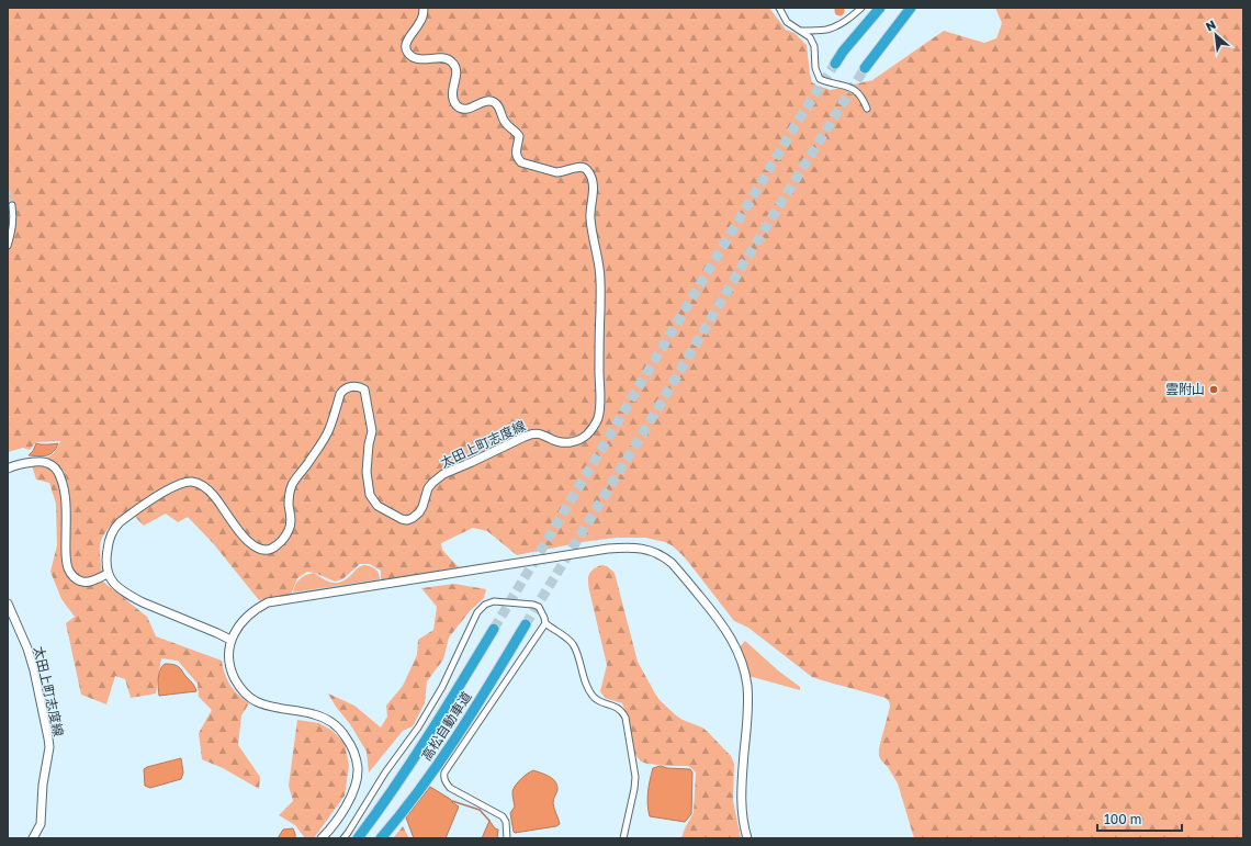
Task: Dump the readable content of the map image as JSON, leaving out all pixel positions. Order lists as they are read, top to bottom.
{
  "streets": {
    "highway": ["高松自動車道"],
    "main road": ["太田上町志度線"]
  },
  "places": ["雲附山"],
  "scale_bar": "100 m",
  "north": "top left"
}
